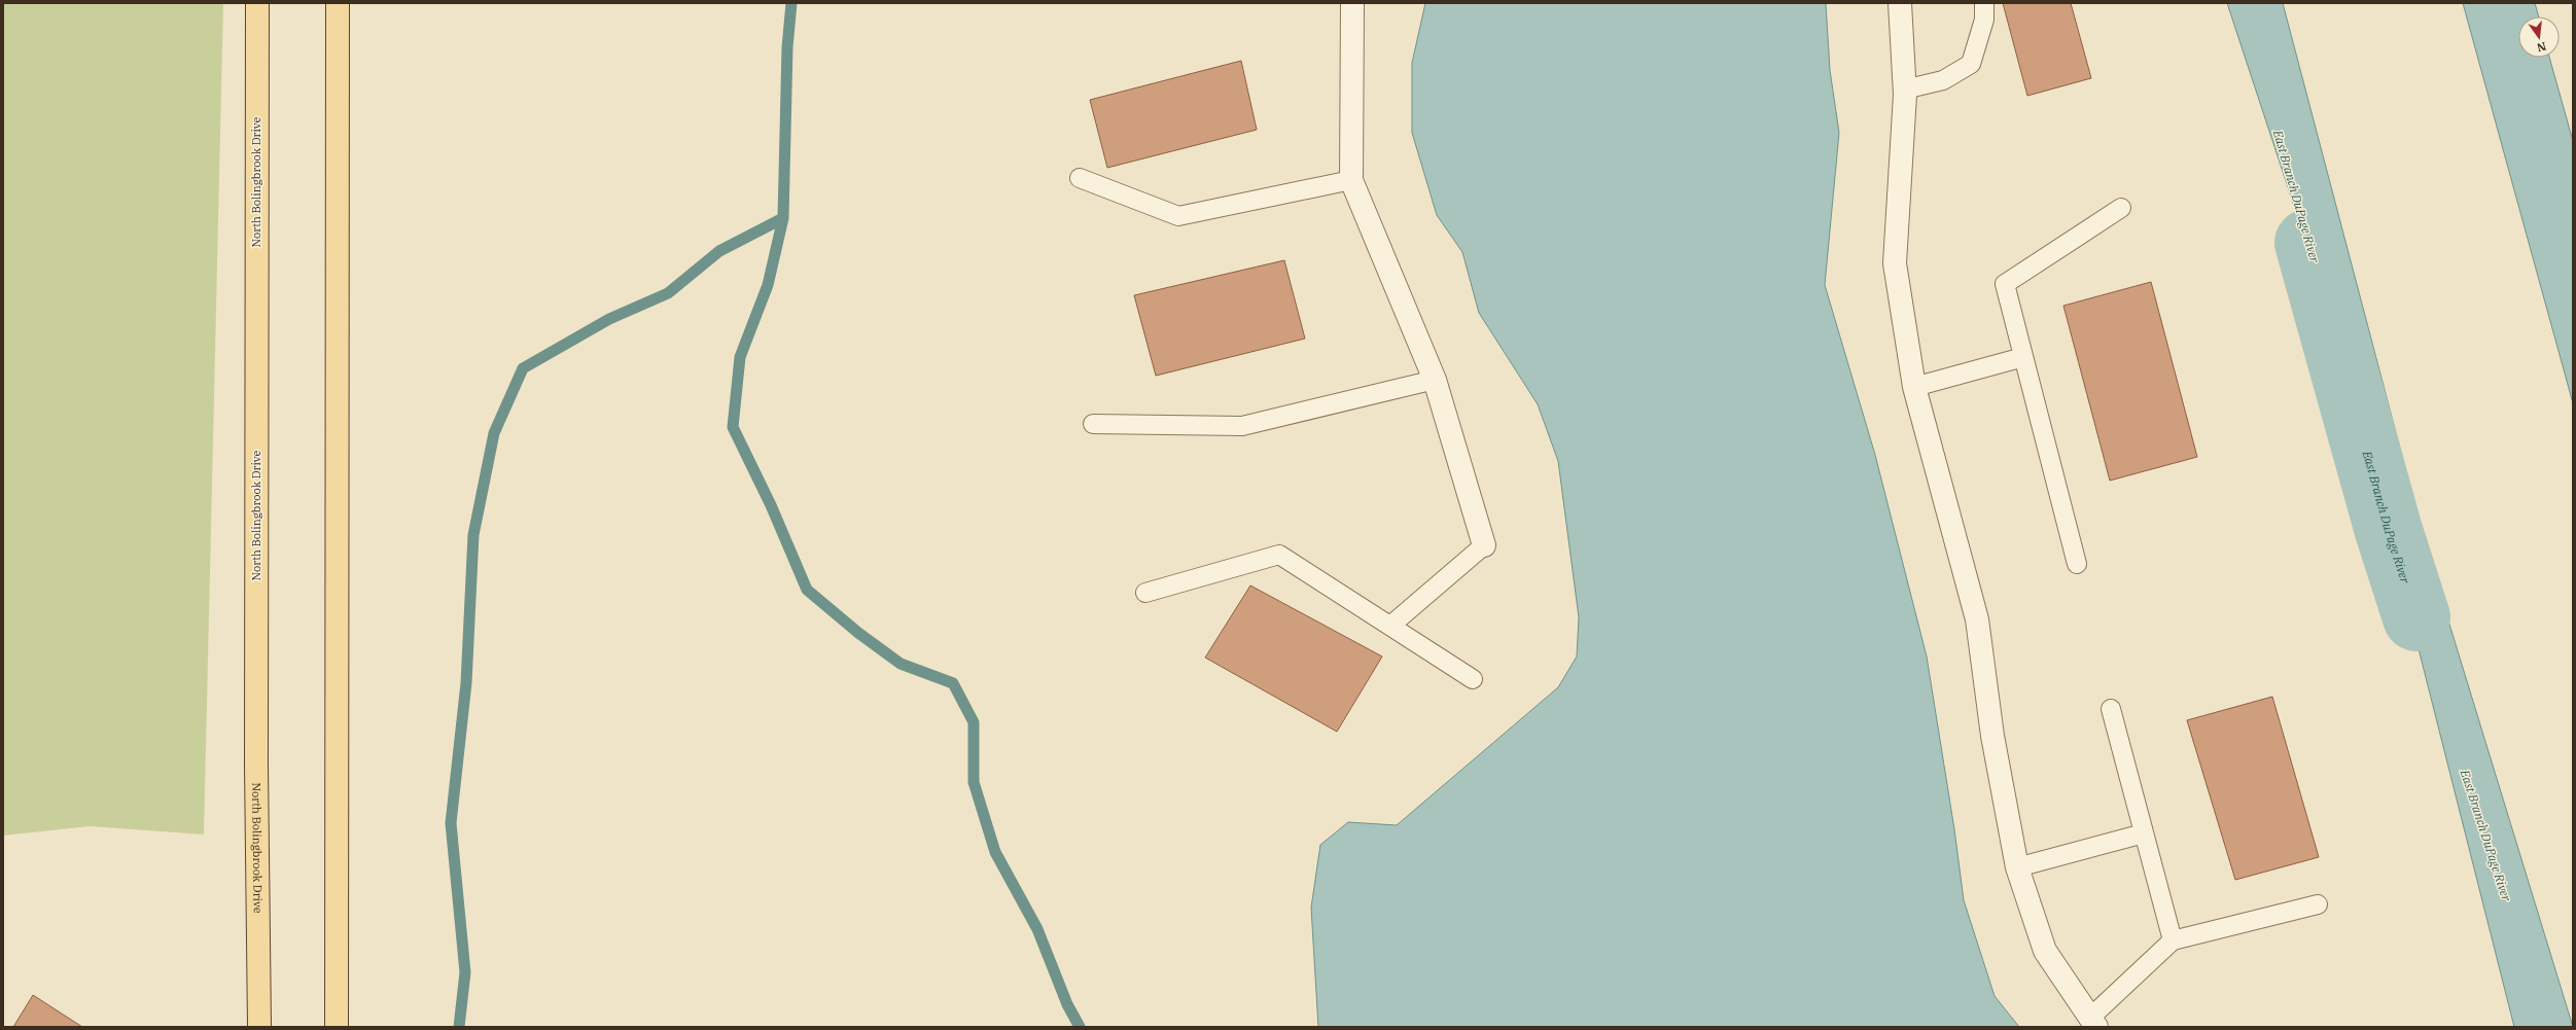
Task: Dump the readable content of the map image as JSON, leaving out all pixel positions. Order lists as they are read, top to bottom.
{
  "streets": {
    "main road": ["North Bolingbrook Drive"]
  },
  "water": ["East Branch DuPage River"],
  "north": "bottom"
}
